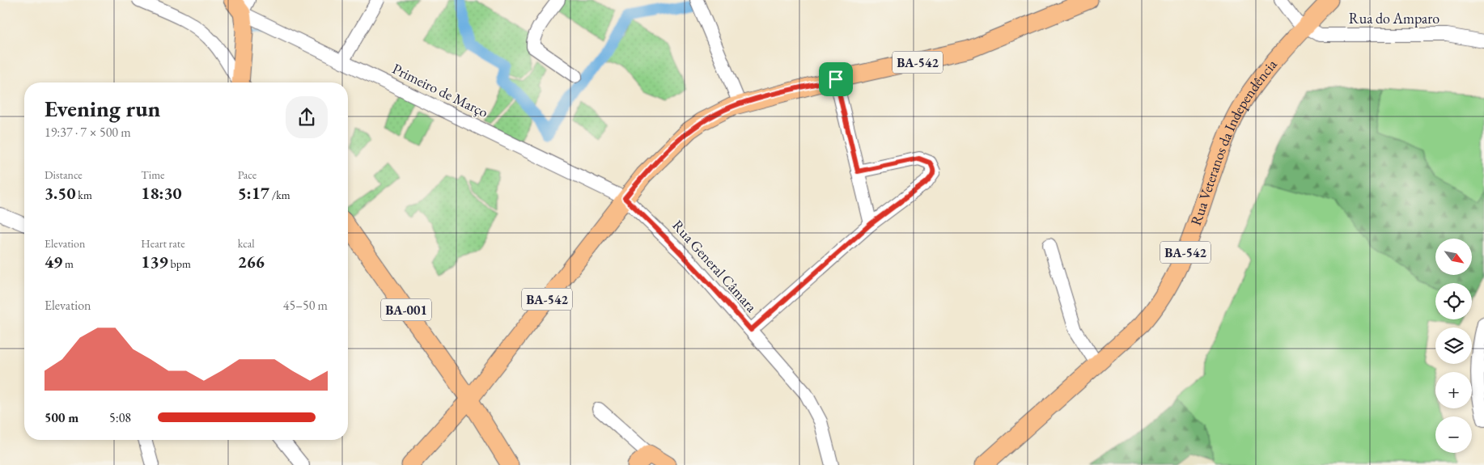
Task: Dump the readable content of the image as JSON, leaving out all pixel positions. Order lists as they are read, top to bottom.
{
  "streets": {
    "main road": ["BA-542", "Rua Veteranos da Independência", "BA-001"],
    "street": ["Rua do Amparo", "Primeiro de Março", "Rua General Câmara"]
  },
  "crossings": [
    ["Rua do Amparo", "Rua Veteranos da Independência"],
    ["BA-542", "Primeiro de Março"],
    ["BA-542", "Rua General Câmara"],
    ["BA-542", "BA-001"],
    ["Primeiro de Março", "Rua General Câmara"]
  ],
  "north": "bottom right",
  "page": {
    "heading": ["Evening run", "19:37 · 7 × 500 m"],
    "stats": [
      ["Distance", "3.50 km"],
      ["Time", "18:30"],
      ["Pace", "5:17 /km"],
      ["Elevation", "49 m"],
      ["Heart rate", "139 bpm"],
      ["kcal", "266"]
    ],
    "map_buttons": ["+", "−"],
    "chart": ["Elevation", "45–50 m"],
    "list": [
      {
        "name": "500 m",
        "note": "5:08"
      }
    ]
  }
}
